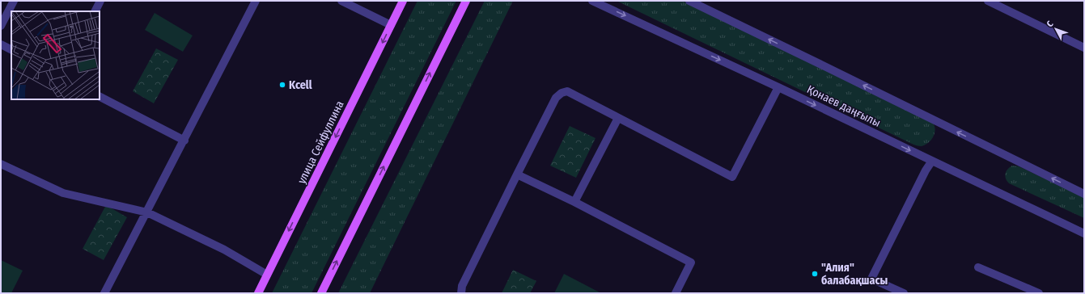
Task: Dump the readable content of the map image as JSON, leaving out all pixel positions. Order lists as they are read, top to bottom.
{
  "streets": {
    "main road": ["улица Сейфуллина"],
    "street": ["Қонаев даңғылы"]
  },
  "places": ["Kcell", "\"Алия\" балабақшасы"],
  "north": "top left"
}
